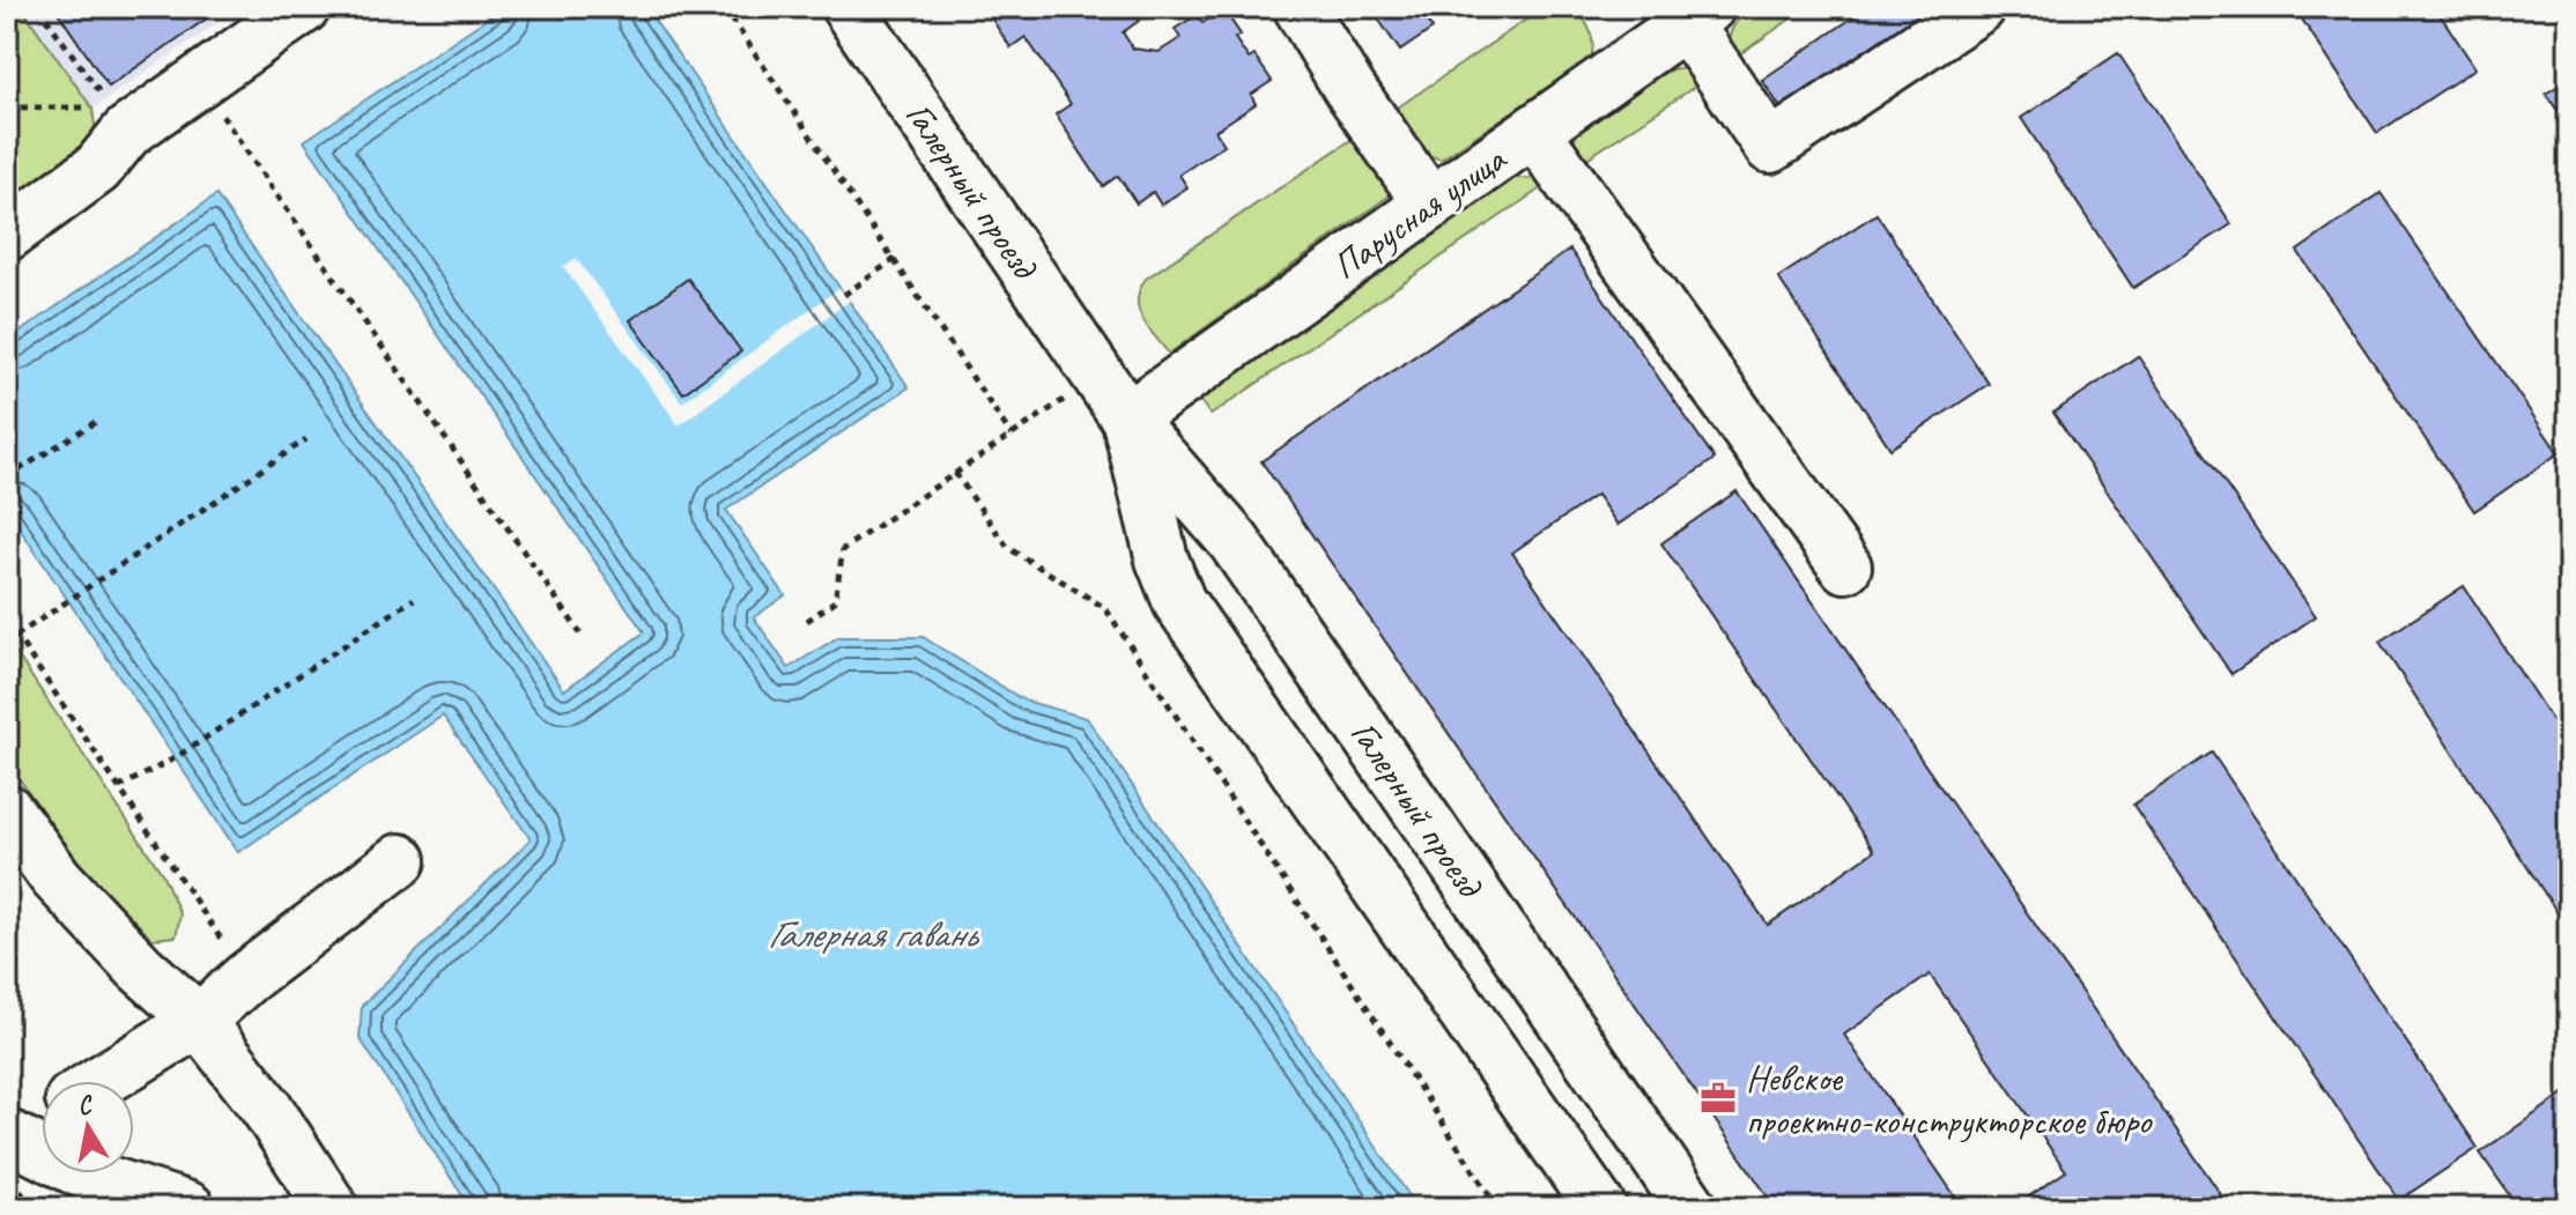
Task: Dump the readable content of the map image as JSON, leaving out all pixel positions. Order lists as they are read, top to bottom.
{
  "streets": {
    "street": ["Галерный проезд", "Парусная улица"]
  },
  "crossings": [
    ["Галерный проезд", "Парусная улица"]
  ],
  "water": ["Галерная гавань"],
  "places": {
    "office": ["Невское проектно-конструкторское бюро"]
  },
  "north": "top"
}
